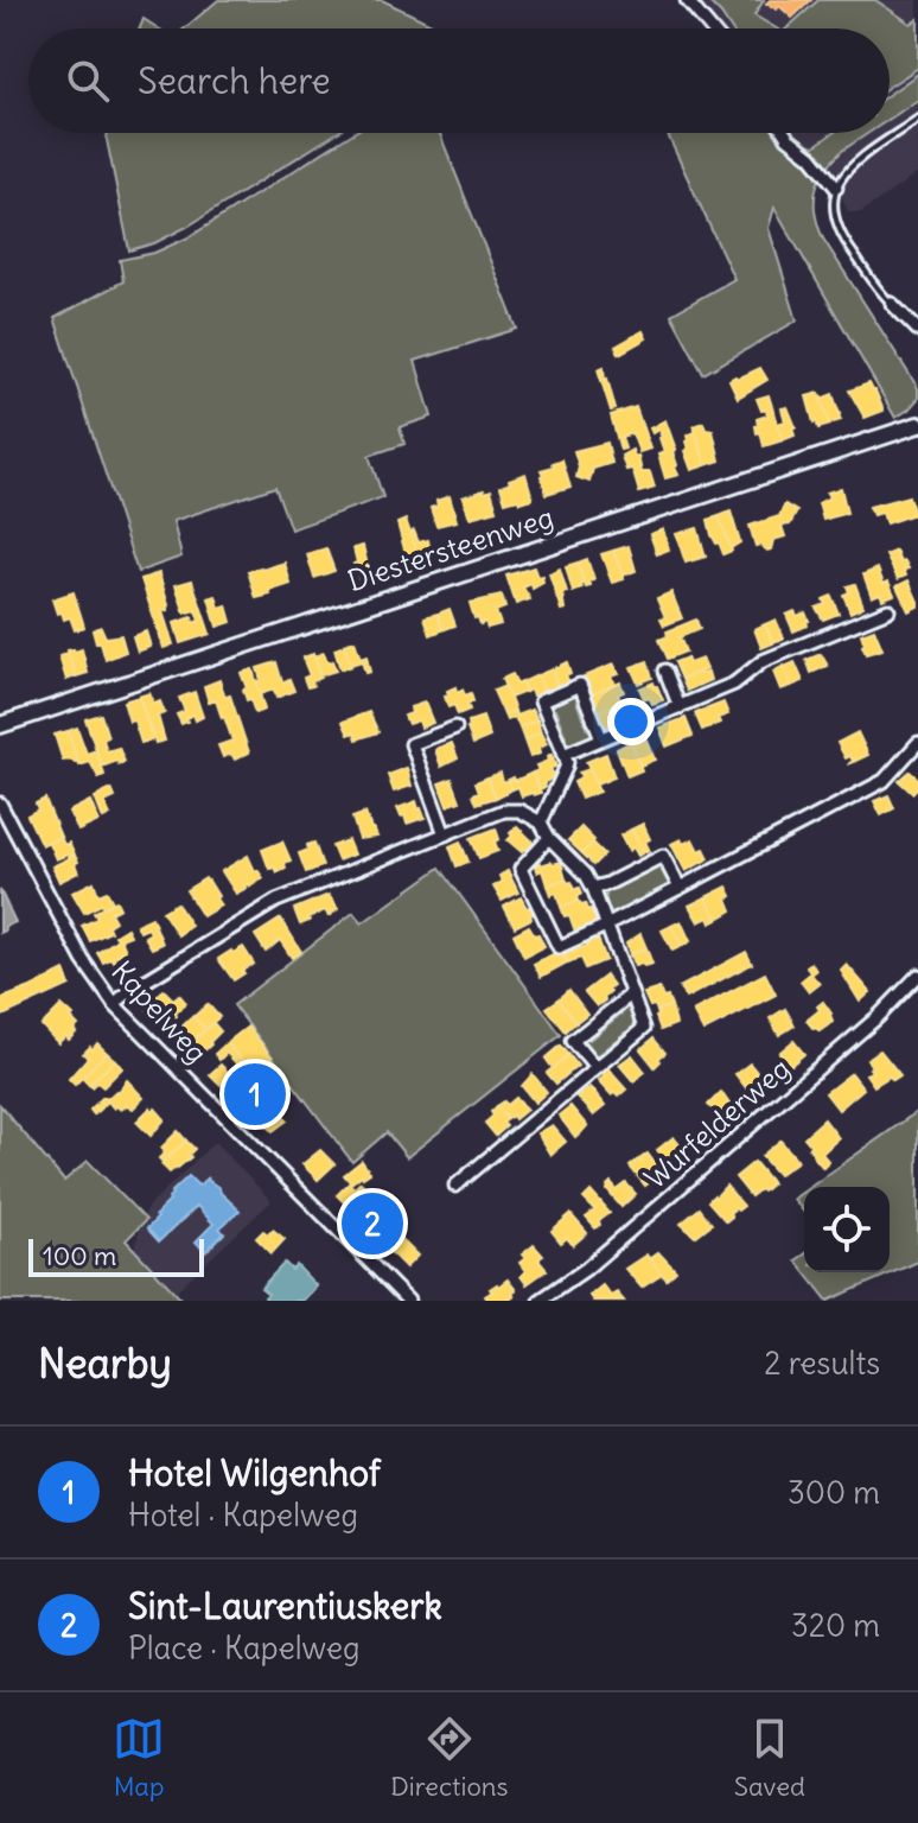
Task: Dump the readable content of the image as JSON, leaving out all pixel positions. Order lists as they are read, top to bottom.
{
  "streets": {
    "main road": ["Diestersteenweg"],
    "street": ["Kapelweg", "Wurfelderweg"]
  },
  "scale_bar": "100 m",
  "page": {
    "search": "Search here",
    "pins": ["1", "2"],
    "scale": "100 m",
    "heading": ["Nearby", "2 results"],
    "list": [
      {
        "mark": "1",
        "name": "Hotel Wilgenhof",
        "note": "Hotel · Kapelweg",
        "value": "300 m"
      },
      {
        "mark": "2",
        "name": "Sint-Laurentiuskerk",
        "note": "Place · Kapelweg",
        "value": "320 m"
      }
    ],
    "nav": ["Map", "Directions", "Saved"]
  }
}
